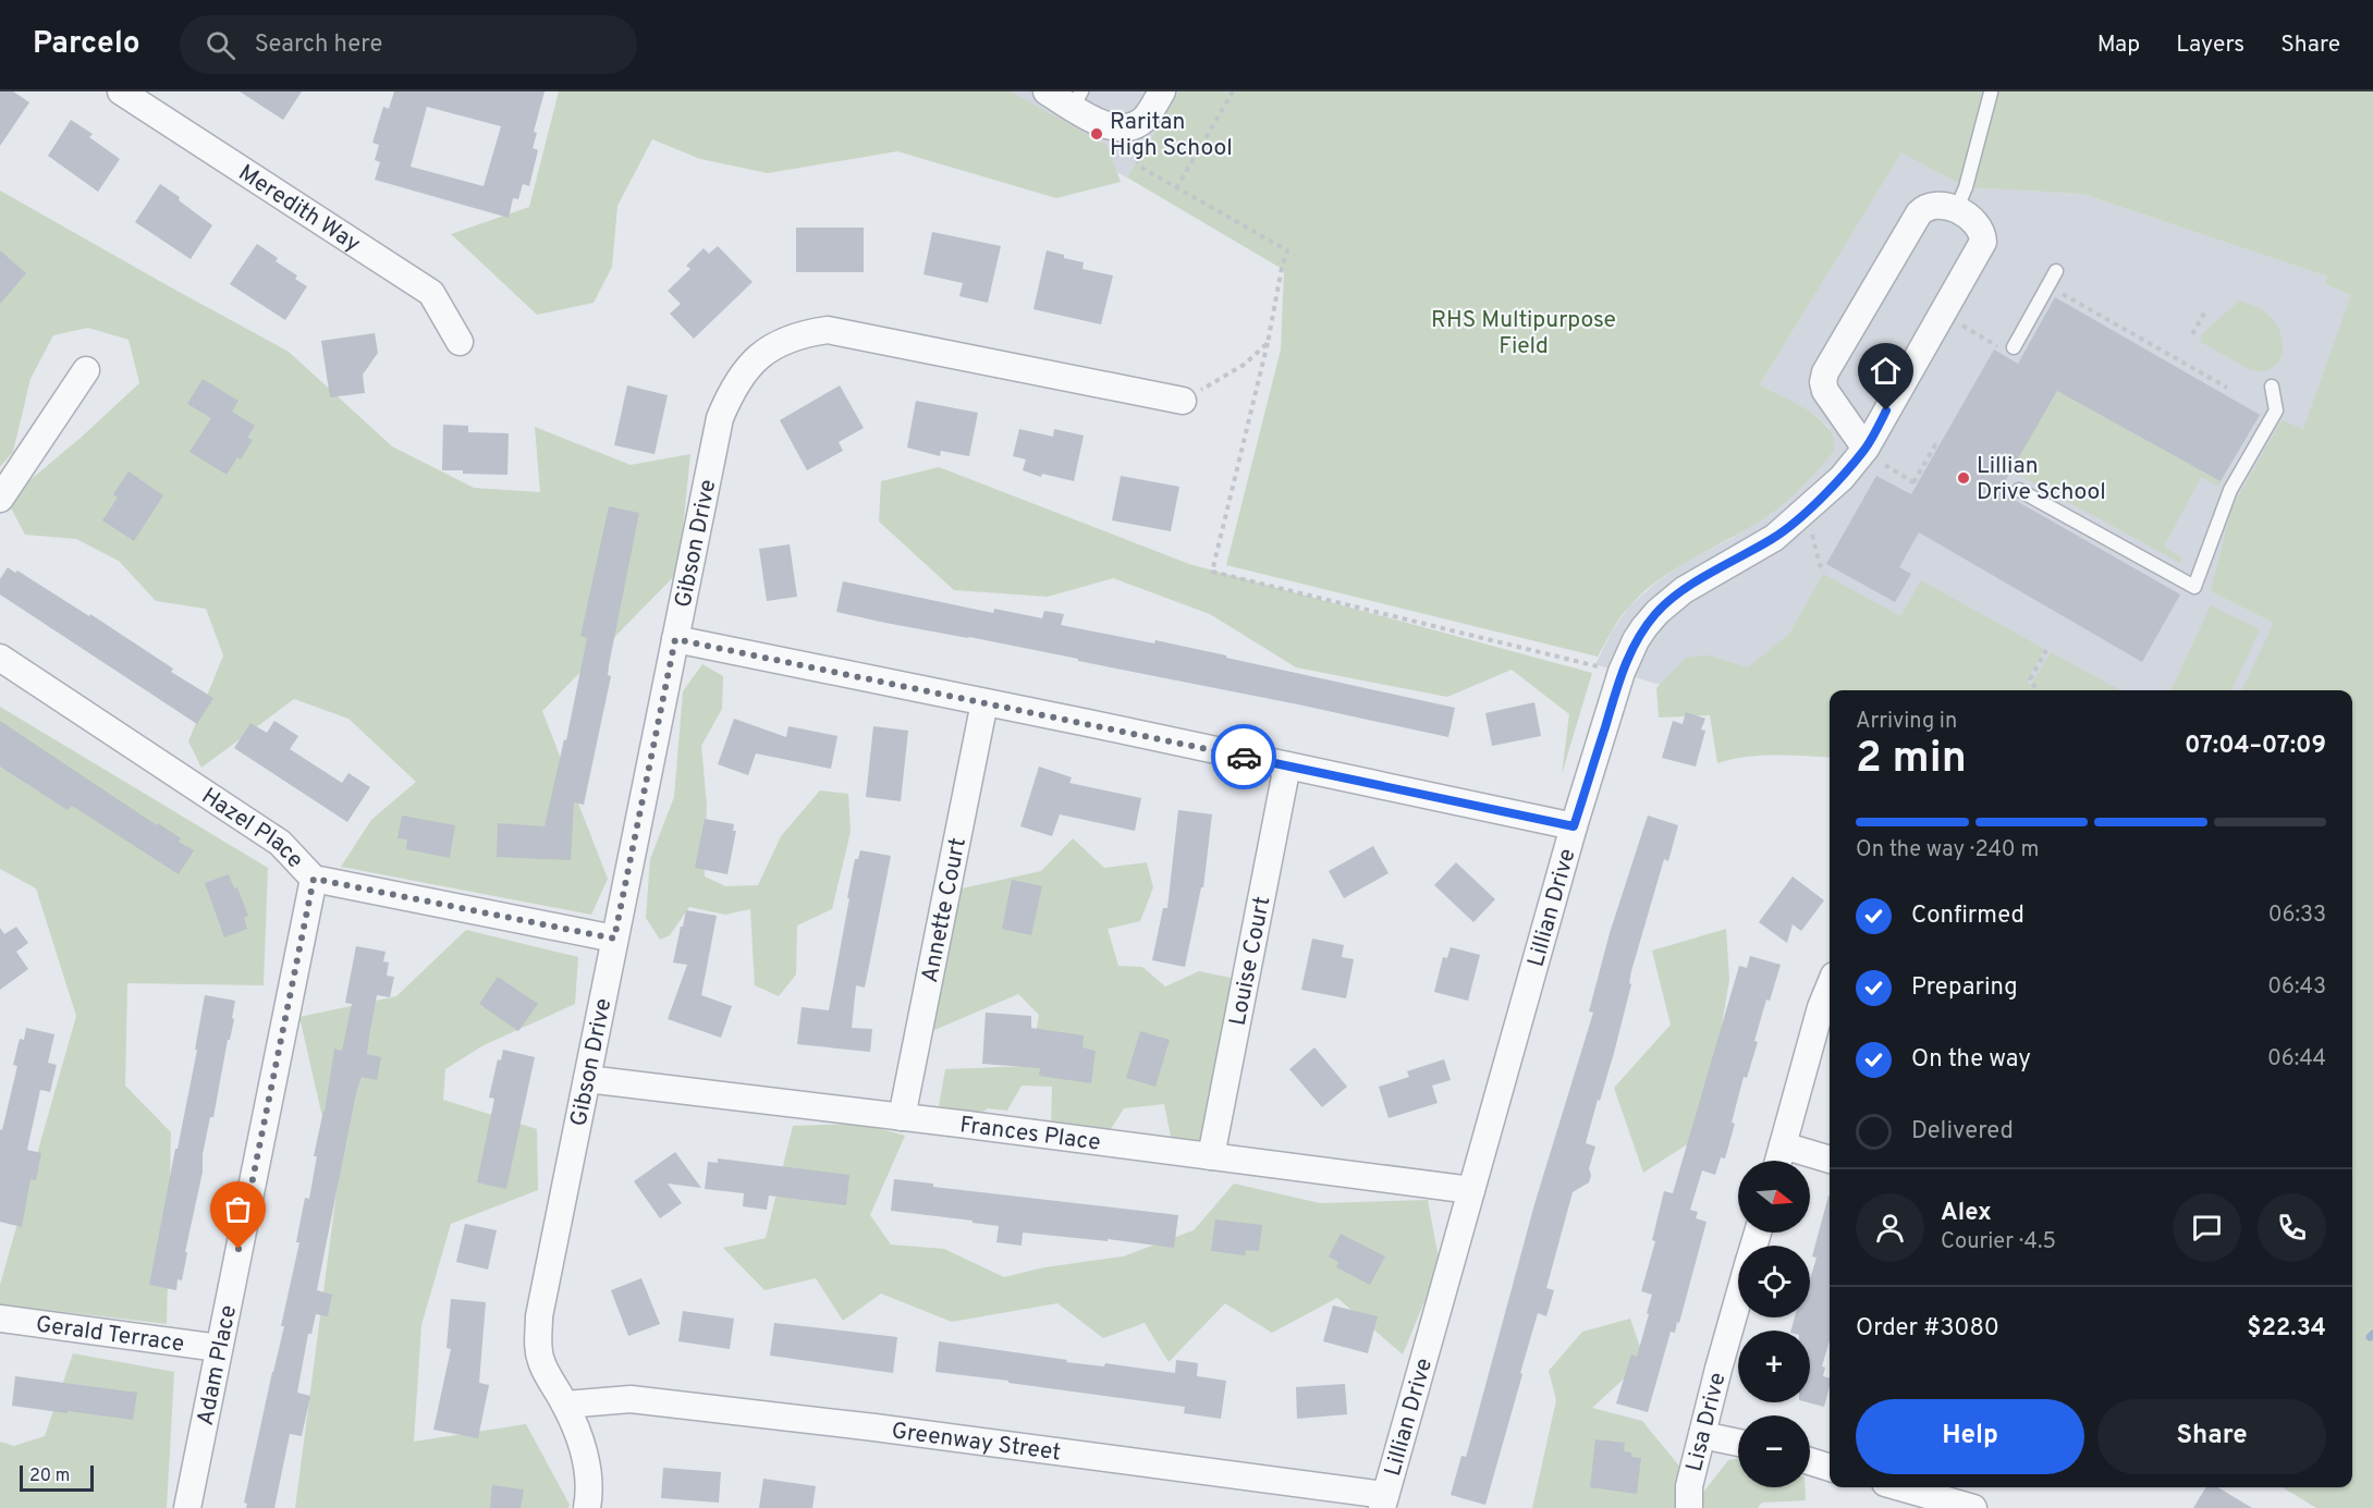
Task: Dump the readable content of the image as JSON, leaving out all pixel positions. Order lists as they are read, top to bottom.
{
  "streets": {
    "street": [
      "Meredith Way",
      "Gibson Drive",
      "Hazel Place",
      "Lillian Drive",
      "Annette Court",
      "Louise Court",
      "Frances Place",
      "Gerald Terrace",
      "Adam Place",
      "Lisa Drive",
      "Greenway Street"
    ]
  },
  "crossings": [
    ["Gibson Drive", "Hazel Place"],
    ["Gibson Drive", "Frances Place"],
    ["Gibson Drive", "Greenway Street"],
    ["Hazel Place", "Adam Place"],
    ["Lillian Drive", "Frances Place"],
    ["Lillian Drive", "Greenway Street"],
    ["Annette Court", "Frances Place"],
    ["Louise Court", "Frances Place"],
    ["Gerald Terrace", "Adam Place"]
  ],
  "parks": ["RHS Multipurpose Field"],
  "places": ["Raritan High School", "Lillian Drive School"],
  "scale_bar": "20 m",
  "north": "right",
  "page": {
    "header": "Parcelo",
    "search": "Search here",
    "nav": ["Map", "Layers", "Share"],
    "heading": ["2 min", "Arriving in", "07:04–07:09"],
    "panel": [
      "Alex",
      "Courier · 4.5",
      "Order #3080",
      "$22.34"
    ],
    "bar": "On the way · 240 m",
    "list": [
      ["Confirmed", "06:33"],
      ["Preparing", "06:43"],
      ["On the way", "06:44"],
      "Delivered"
    ],
    "map_buttons": ["+", "−"],
    "buttons": ["Help", "Share"],
    "scale": "20 m"
  }
}
